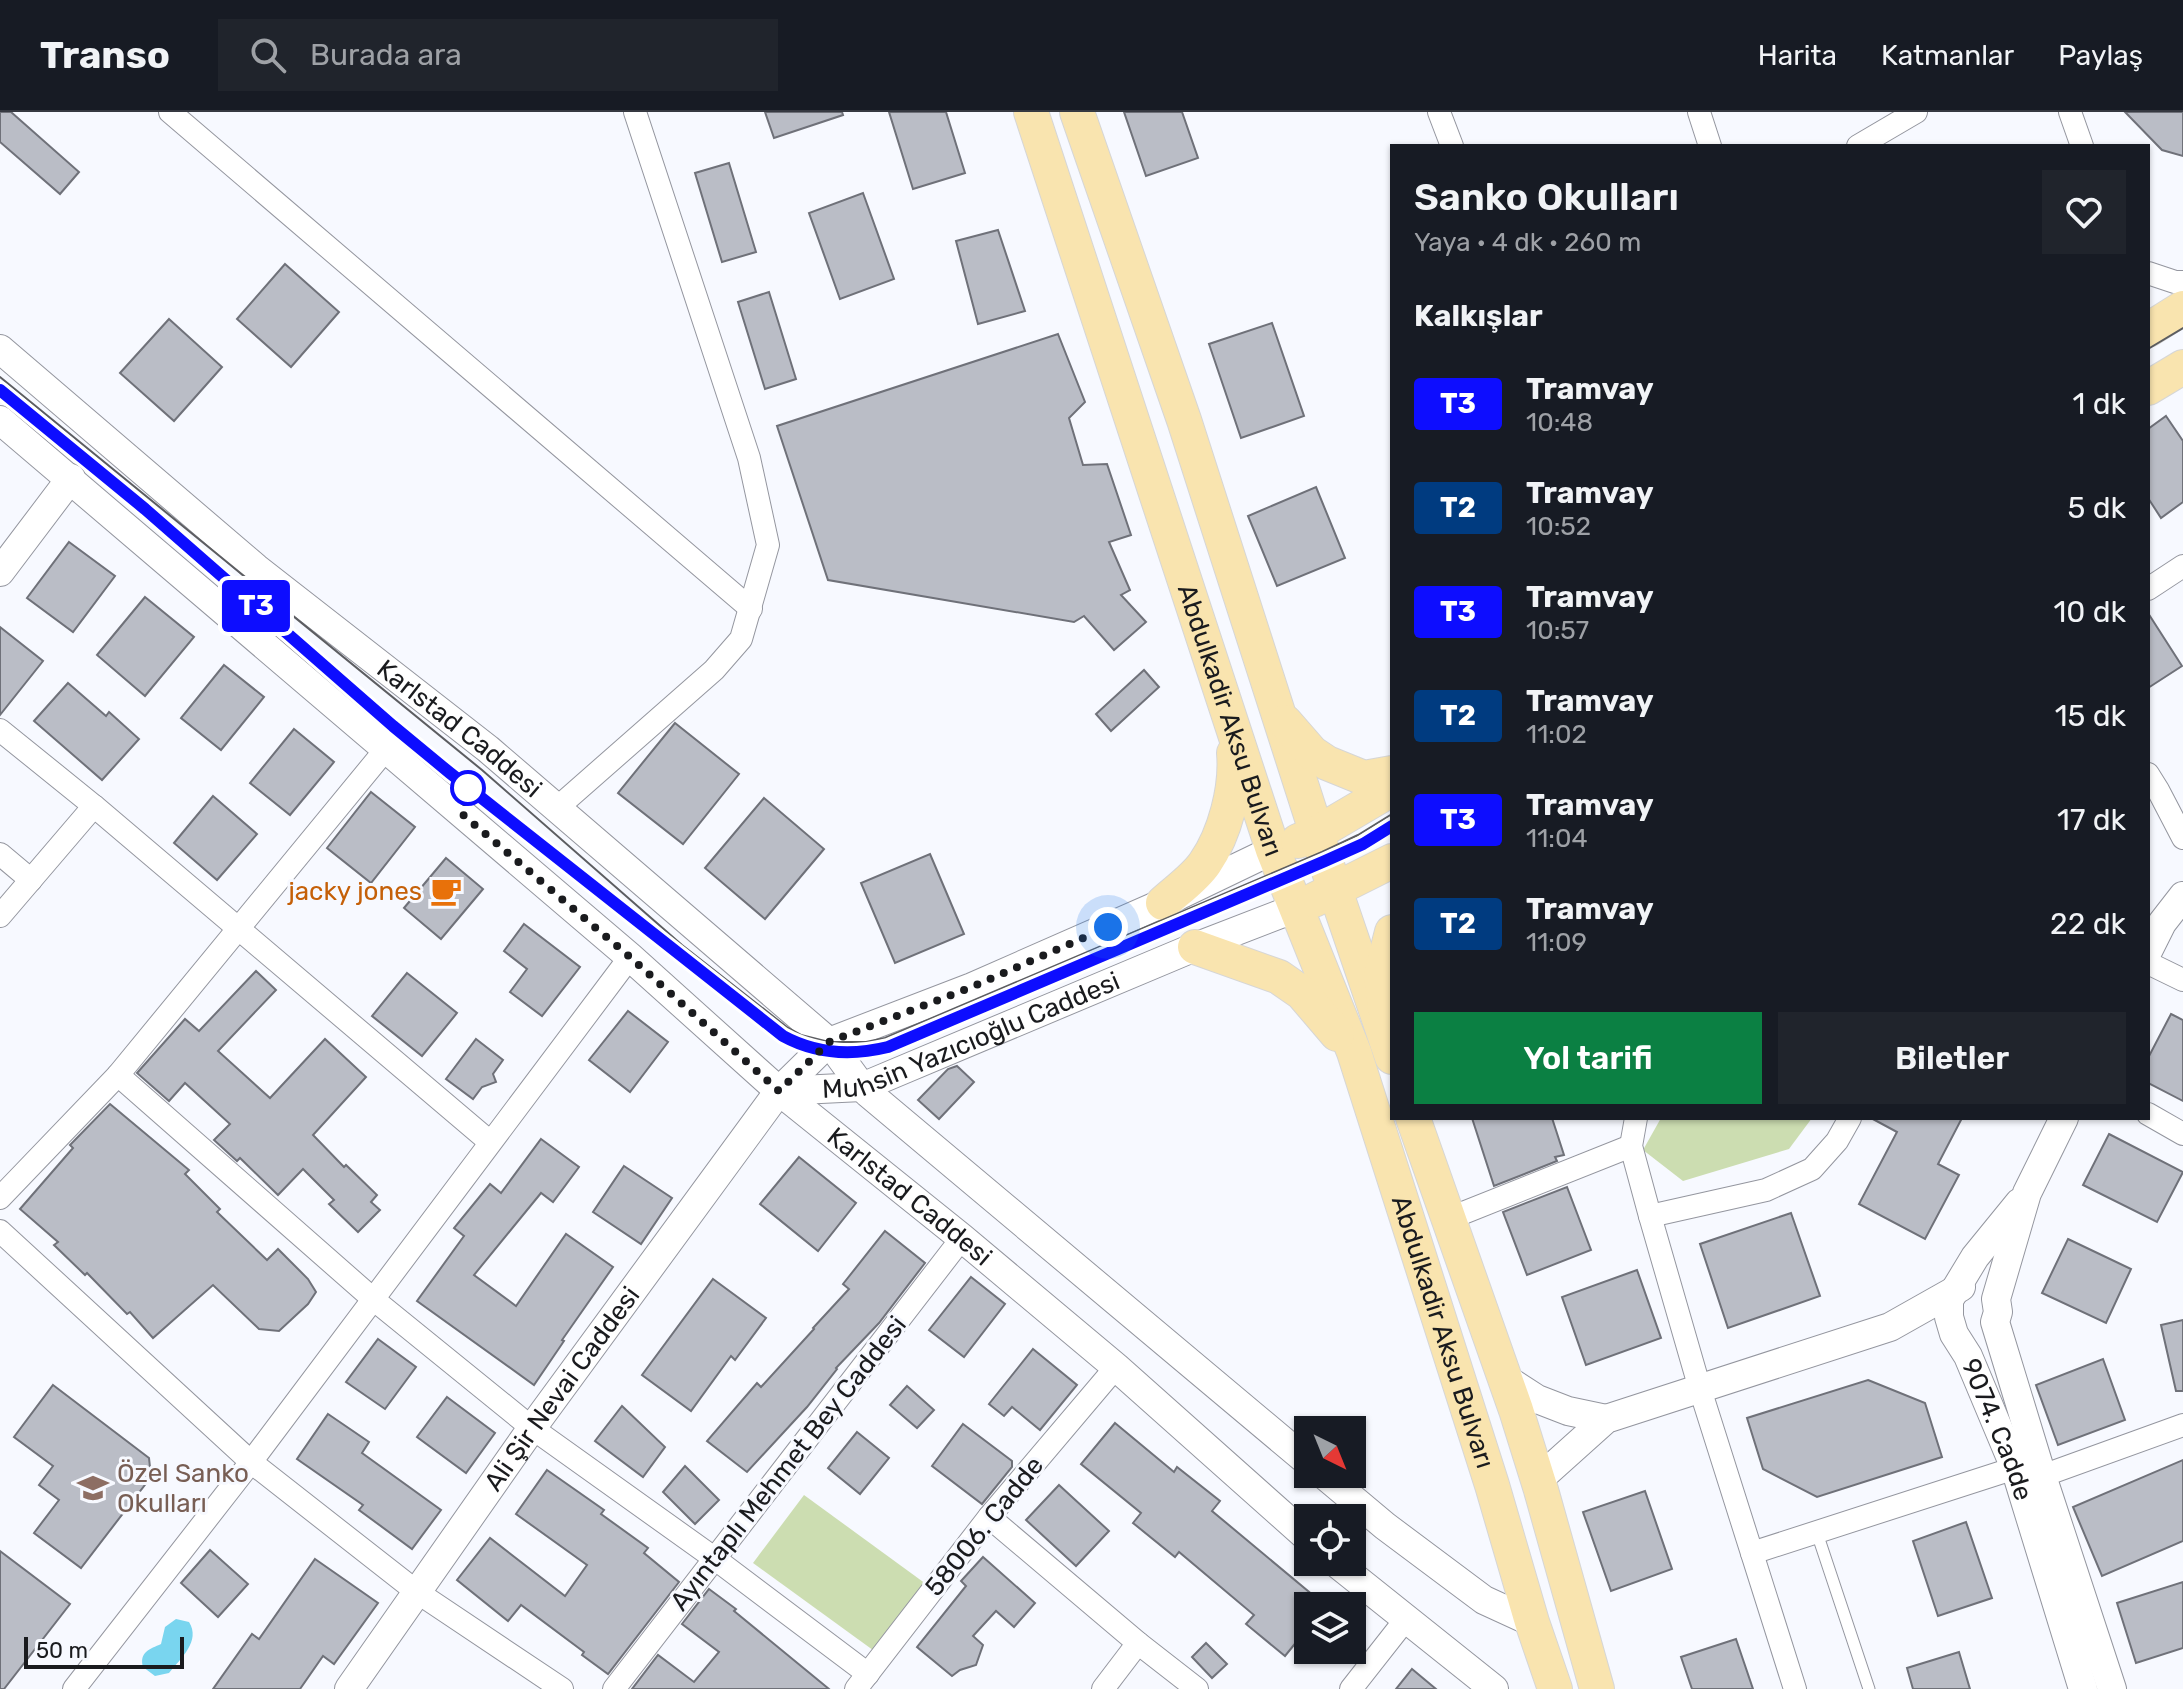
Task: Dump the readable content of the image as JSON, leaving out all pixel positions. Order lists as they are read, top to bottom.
{
  "streets": {
    "main road": ["Abdulkadir Aksu Bulvarı", "Muhsin Yazıcıoğlu Caddesi"],
    "street": [
      "Karlstad Caddesi",
      "Ali Şir Nevai Caddesi",
      "9074. Cadde",
      "Ayıntaplı Mehmet Bey Caddesi",
      "58006. Cadde"
    ]
  },
  "crossings": [
    ["Abdulkadir Aksu Bulvarı", "Muhsin Yazıcıoğlu Caddesi"],
    ["Karlstad Caddesi", "Muhsin Yazıcıoğlu Caddesi"],
    ["Karlstad Caddesi", "Ali Şir Nevai Caddesi"],
    ["Karlstad Caddesi", "Ayıntaplı Mehmet Bey Caddesi"],
    ["Karlstad Caddesi", "58006. Cadde"],
    ["Muhsin Yazıcıoğlu Caddesi", "Ali Şir Nevai Caddesi"]
  ],
  "places": {
    "cafe": ["jacky jones"],
    "school or university": ["Özel Sanko Okulları"]
  },
  "lines": ["tram line T3"],
  "scale_bar": "50 m",
  "north": "bottom right",
  "page": {
    "header": "Transo",
    "search": "Burada ara",
    "nav": ["Harita", "Katmanlar", "Paylaş"],
    "on_map": "T3",
    "heading": [
      ["Sanko Okulları", "Yaya · 4 dk · 260 m"],
      "Kalkışlar"
    ],
    "list": [
      {
        "mark": "T3",
        "name": "Tramvay",
        "note": "10:48",
        "value": "1 dk"
      },
      {
        "mark": "T2",
        "name": "Tramvay",
        "note": "10:52",
        "value": "5 dk"
      },
      {
        "mark": "T3",
        "name": "Tramvay",
        "note": "10:57",
        "value": "10 dk"
      },
      {
        "mark": "T2",
        "name": "Tramvay",
        "note": "11:02",
        "value": "15 dk"
      },
      {
        "mark": "T3",
        "name": "Tramvay",
        "note": "11:04",
        "value": "17 dk"
      },
      {
        "mark": "T2",
        "name": "Tramvay",
        "note": "11:09",
        "value": "22 dk"
      }
    ],
    "buttons": ["Yol tarifi", "Biletler"],
    "scale": "50 m"
  }
}
